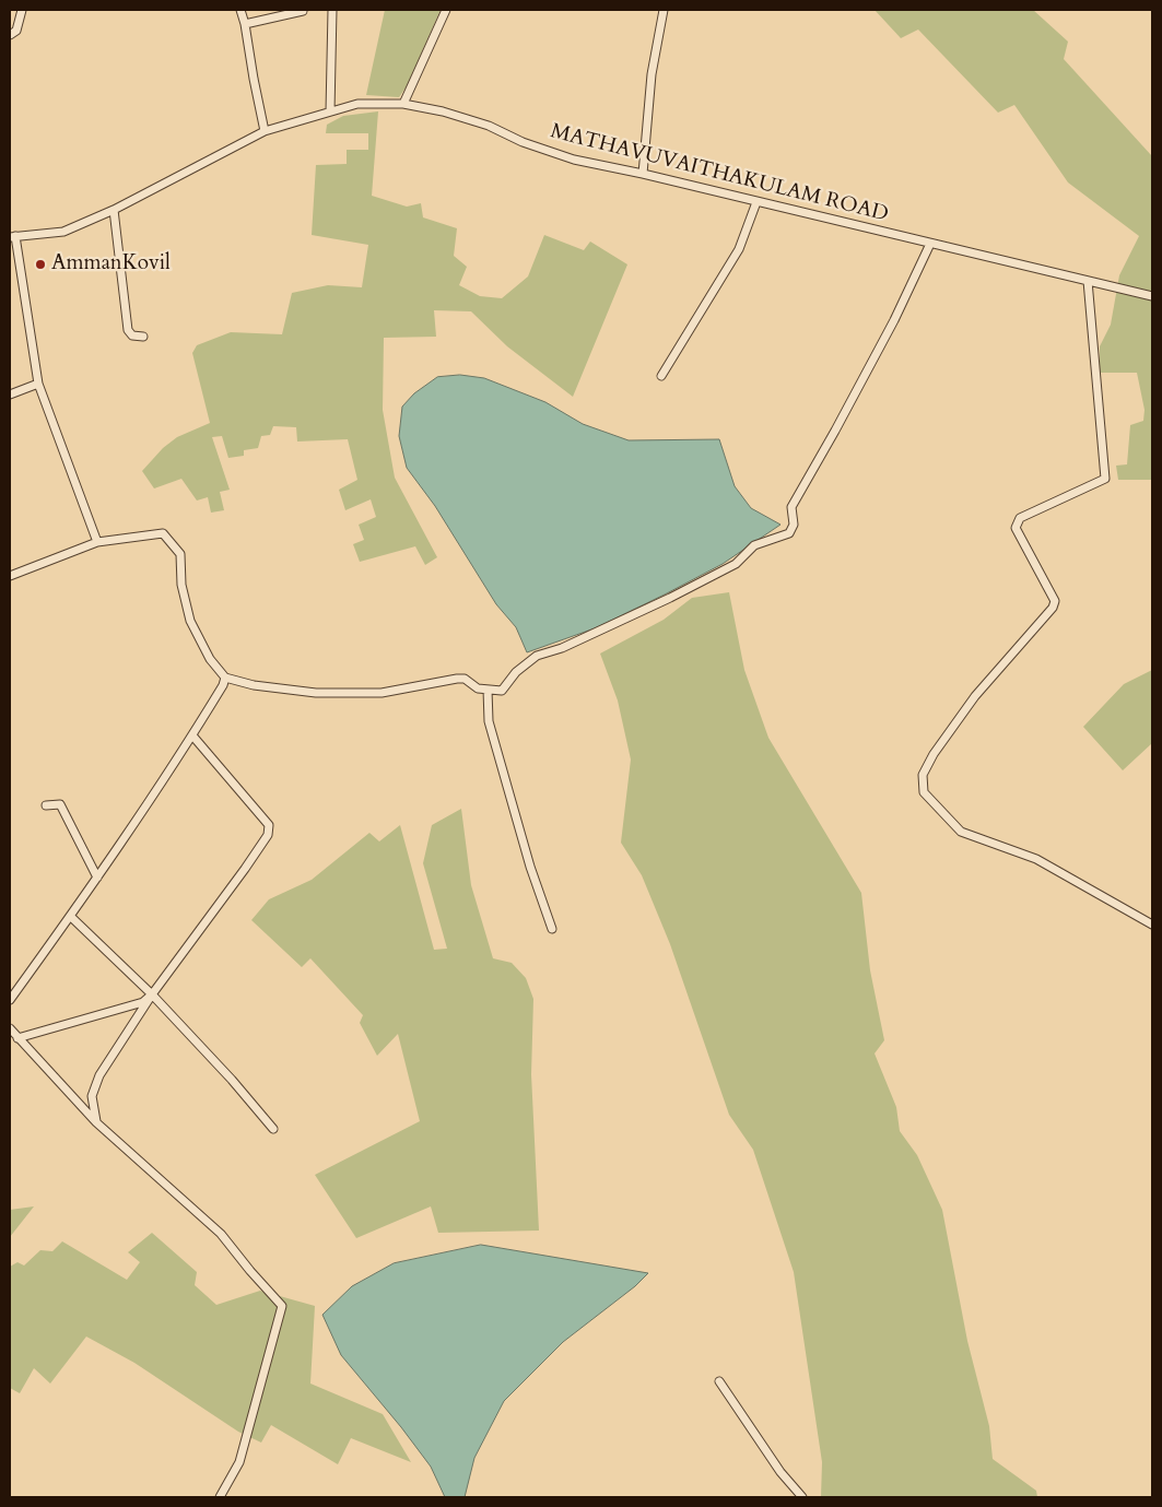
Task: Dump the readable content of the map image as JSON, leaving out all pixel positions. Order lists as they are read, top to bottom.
{
  "streets": {
    "street": ["MATHAVUVAITHAKULAM ROAD"]
  },
  "places": ["AmmanKovil"]
}
